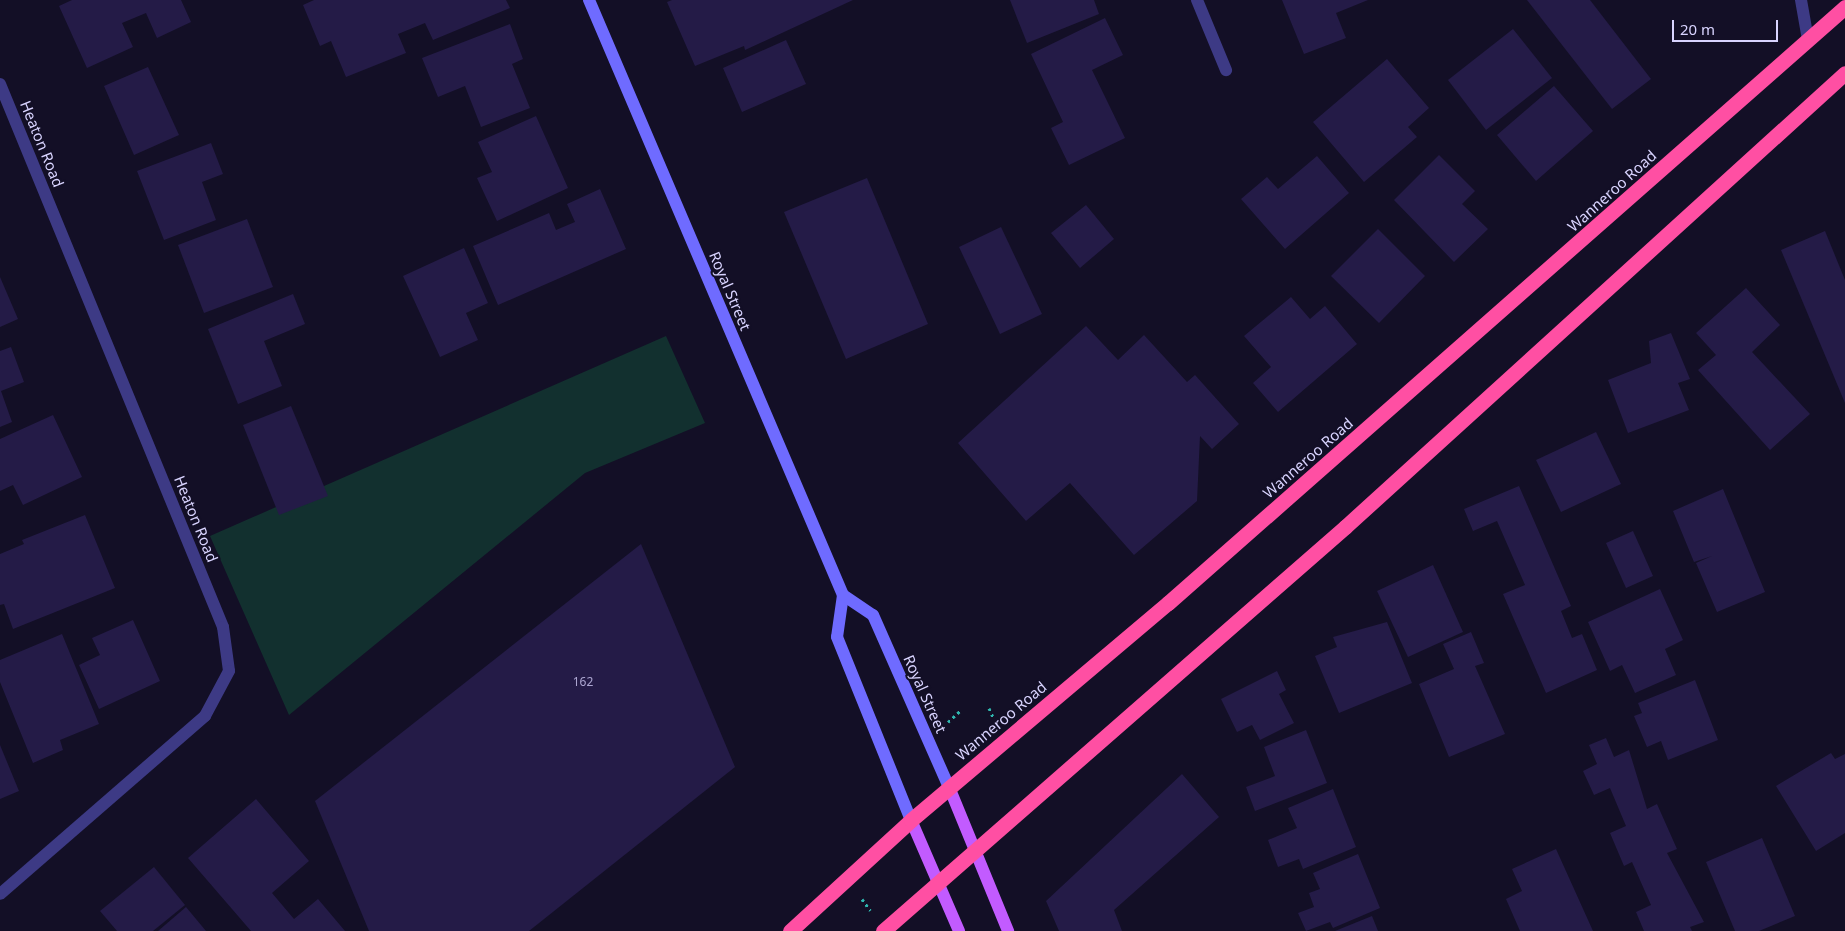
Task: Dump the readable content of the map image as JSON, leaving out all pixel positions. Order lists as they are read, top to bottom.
{
  "streets": {
    "highway": ["Wanneroo Road"],
    "main road": ["Royal Street"],
    "street": ["Heaton Road"]
  },
  "crossings": [
    ["Wanneroo Road", "Royal Street"]
  ],
  "house_numbers": ["162"],
  "scale_bar": "20 m"
}
